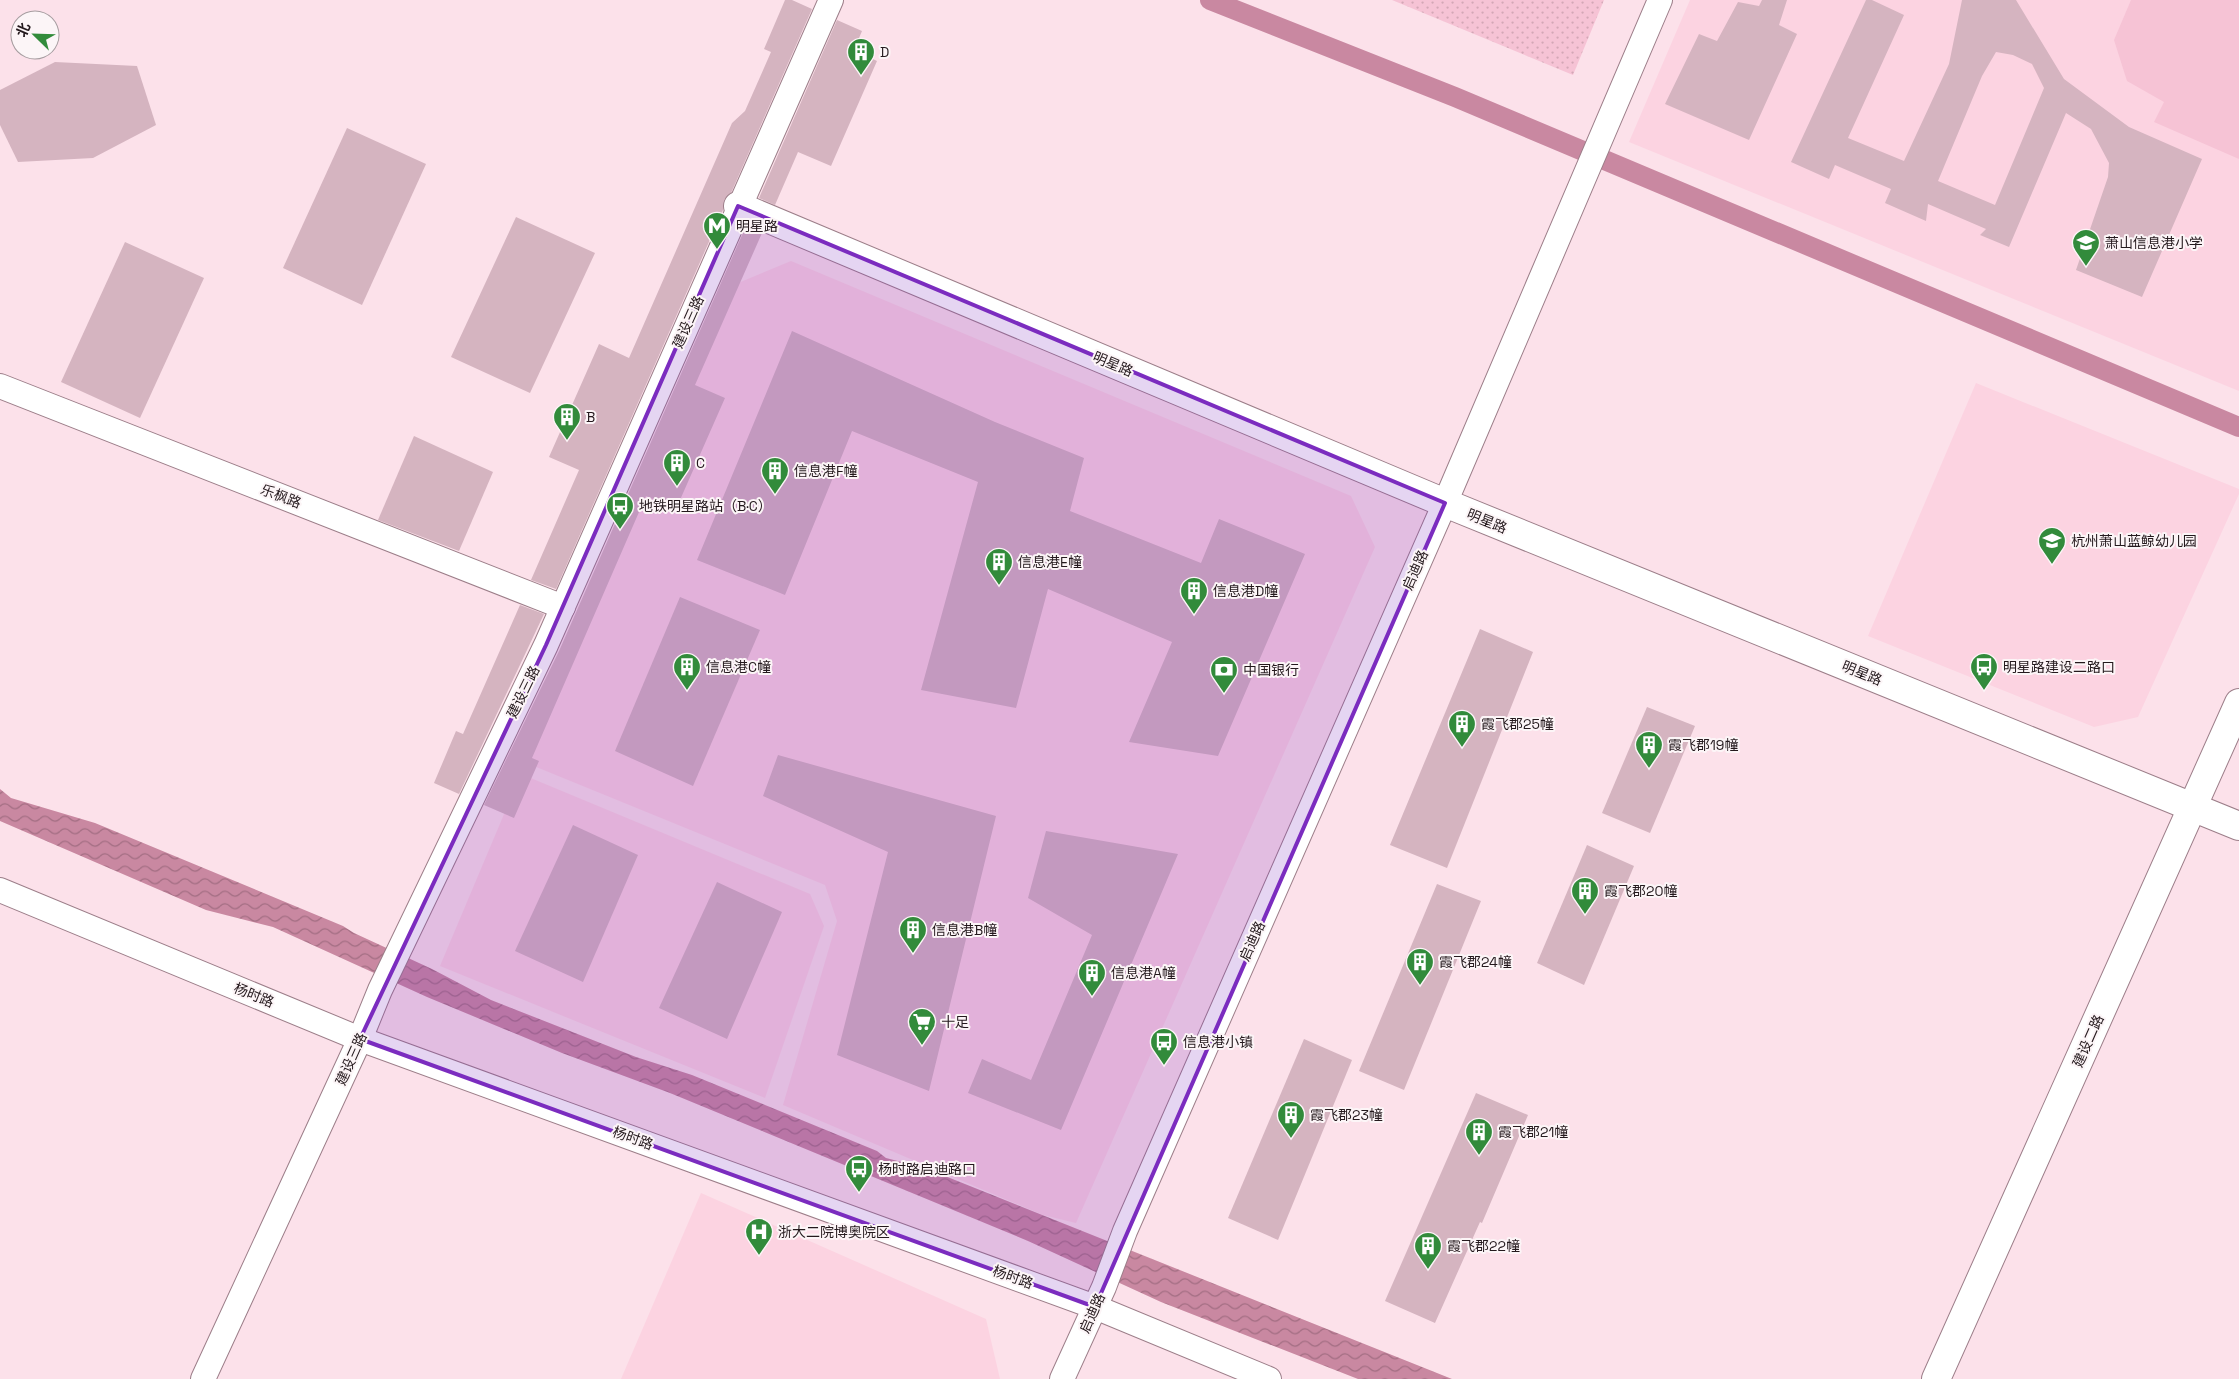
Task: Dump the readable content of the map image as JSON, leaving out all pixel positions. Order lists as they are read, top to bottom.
{
  "streets": {
    "main road": ["明星路", "建设二路"],
    "street": [
      "建设三路",
      "乐枫路",
      "启迪路",
      "杨时路"
    ]
  },
  "crossings": [
    ["建设三路", "明星路"],
    ["建设三路", "乐枫路"],
    ["建设三路", "杨时路"],
    ["明星路", "启迪路"],
    ["明星路", "建设二路"],
    ["启迪路", "杨时路"]
  ],
  "places": {
    "building": [
      "D",
      "B",
      "C",
      "信息港F幢",
      "信息港E幢",
      "信息港D幢",
      "信息港C幢",
      "霞飞郡25幢",
      "霞飞郡19幢",
      "霞飞郡20幢",
      "信息港B幢",
      "霞飞郡24幢",
      "信息港A幢",
      "霞飞郡23幢",
      "霞飞郡21幢",
      "霞飞郡22幢"
    ],
    "metro station": ["明星路"],
    "school or university": ["萧山信息港小学", "杭州萧山蓝鲸幼儿园"],
    "bus stop": [
      "地铁明星路站（B·C）",
      "明星路建设二路口",
      "信息港小镇",
      "杨时路启迪路口"
    ],
    "bank": ["中国银行"],
    "supermarket": ["十足"],
    "hospital": ["浙大二院博奥院区"]
  },
  "north": "top left"
}
